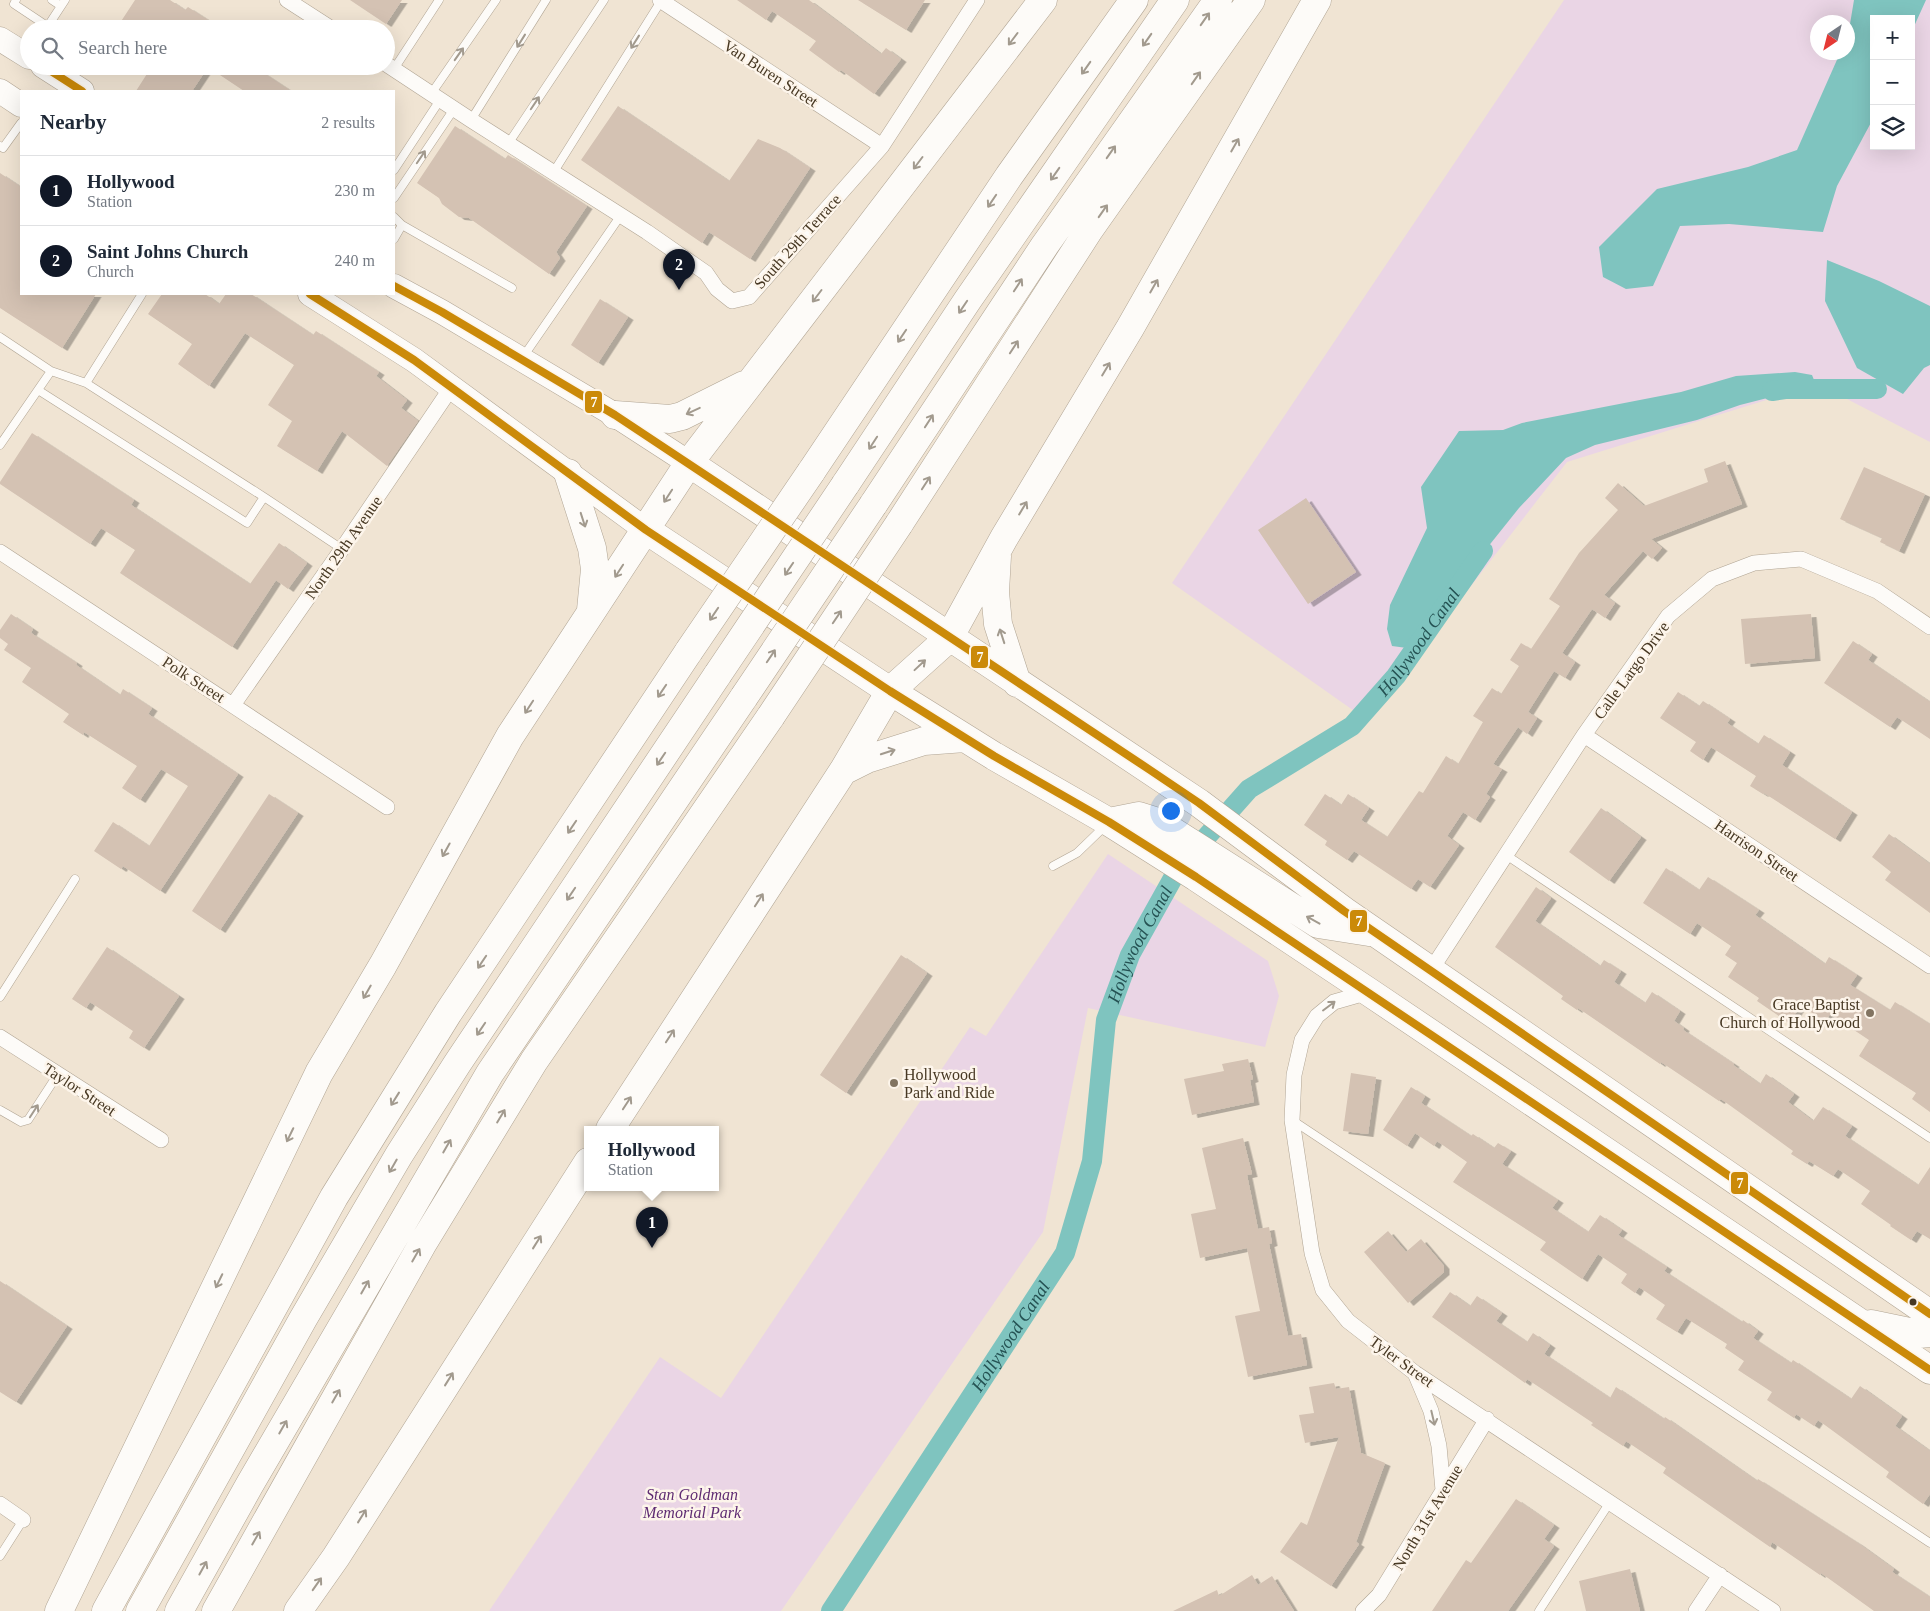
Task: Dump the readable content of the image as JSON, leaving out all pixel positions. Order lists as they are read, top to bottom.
{
  "streets": {
    "street": [
      "Van Buren Street",
      "South 29th Terrace",
      "North 29th Avenue",
      "Calle Largo Drive",
      "Polk Street",
      "Harrison Street",
      "Taylor Street",
      "Tyler Street",
      "North 31st Avenue"
    ]
  },
  "crossings": [
    ["Van Buren Street", "South 29th Terrace"],
    ["North 29th Avenue", "Polk Street"],
    ["Calle Largo Drive", "Harrison Street"],
    ["Tyler Street", "North 31st Avenue"]
  ],
  "water": ["Hollywood Canal"],
  "parks": ["Stan Goldman Memorial Park"],
  "places": ["Grace Baptist Church of Hollywood", "Hollywood Park and Ride"],
  "lines": ["transit line 7"],
  "north": "bottom left",
  "page": {
    "map_buttons": ["+", "−"],
    "search": "Search here",
    "heading": ["Nearby", "2 results"],
    "list": [
      {
        "mark": "1",
        "name": "Hollywood",
        "note": "Station",
        "value": "230 m"
      },
      {
        "mark": "2",
        "name": "Saint Johns Church",
        "note": "Church",
        "value": "240 m"
      }
    ],
    "pins": ["2", "1"],
    "popup": ["Hollywood", "Station"]
  }
}
